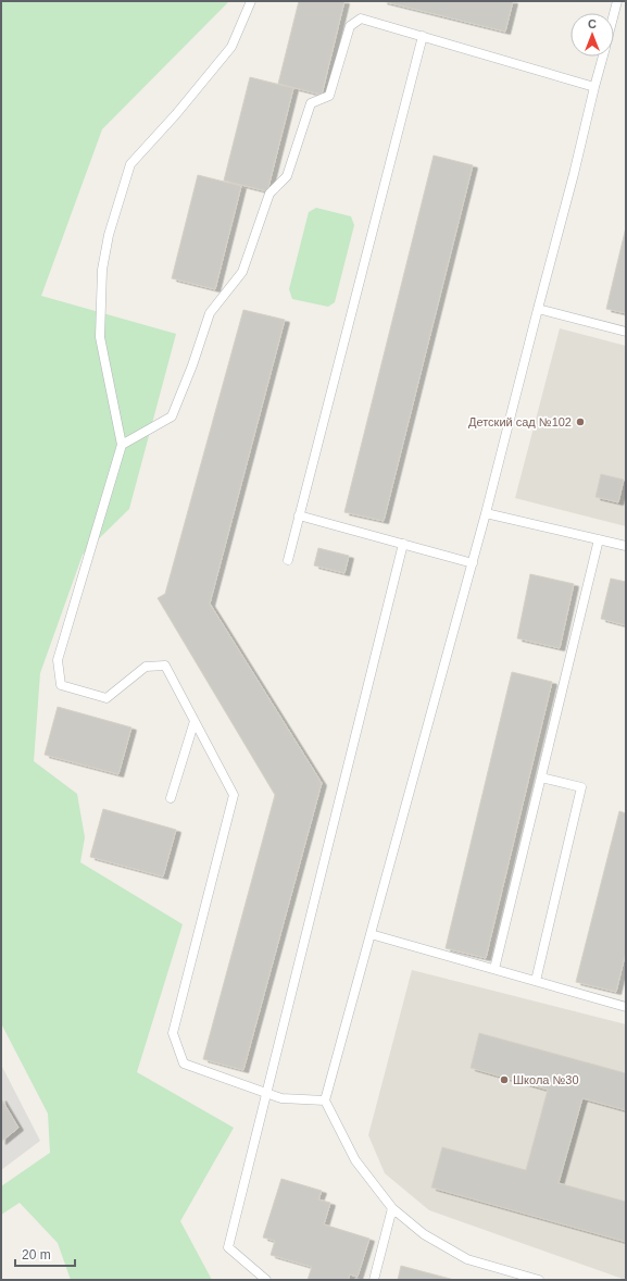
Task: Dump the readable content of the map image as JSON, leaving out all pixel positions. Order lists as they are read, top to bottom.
{
  "places": ["Детский сад №102", "Школа №30"],
  "scale_bar": "20 m",
  "north": "top"
}
